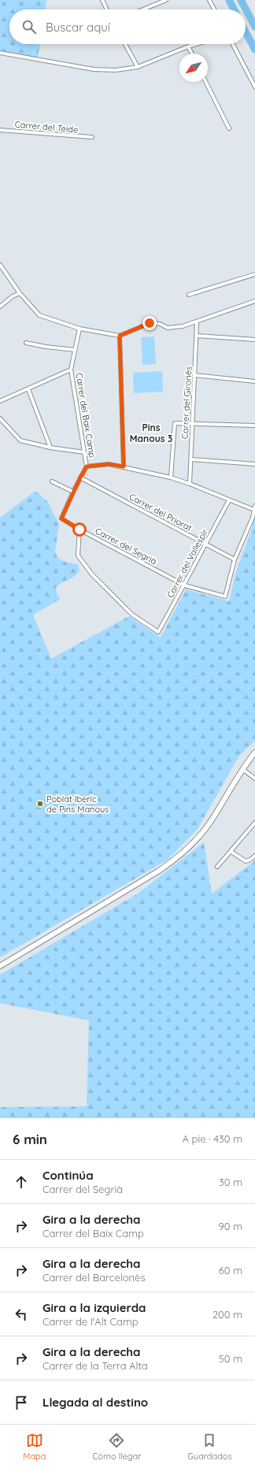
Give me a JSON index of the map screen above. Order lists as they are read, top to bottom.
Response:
{
  "streets": {
    "street": [
      "Carrer del Teide",
      "Carrer del Gironès",
      "Carrer del Baix Camp",
      "Carrer del Priorat",
      "Carrer del Segrià",
      "Carrer del Vallespir"
    ]
  },
  "crossings": [
    ["Carrer del Baix Camp", "Carrer del Priorat"],
    ["Carrer del Baix Camp", "Carrer del Segrià"],
    ["Carrer del Priorat", "Carrer del Segrià"],
    ["Carrer del Priorat", "Carrer del Vallespir"],
    ["Carrer del Segrià", "Carrer del Vallespir"]
  ],
  "districts": ["Pins Manous 3"],
  "places": ["Poblat Iberíc de Pins Manous"],
  "north": "bottom left",
  "page": {
    "search": "Buscar aquí",
    "heading": ["6 min", "A pie · 430 m"],
    "list": [
      ["Continúa", "Carrer del Segrià", "30 m"],
      ["Gira a la derecha", "Carrer del Baix Camp", "90 m"],
      ["Gira a la derecha", "Carrer del Barcelonès", "60 m"],
      ["Gira a la izquierda", "Carrer de l'Alt Camp", "200 m"],
      ["Gira a la derecha", "Carrer de la Terra Alta", "50 m"],
      "Llegada al destino"
    ],
    "nav": ["Mapa", "Cómo llegar", "Guardados"]
  }
}
